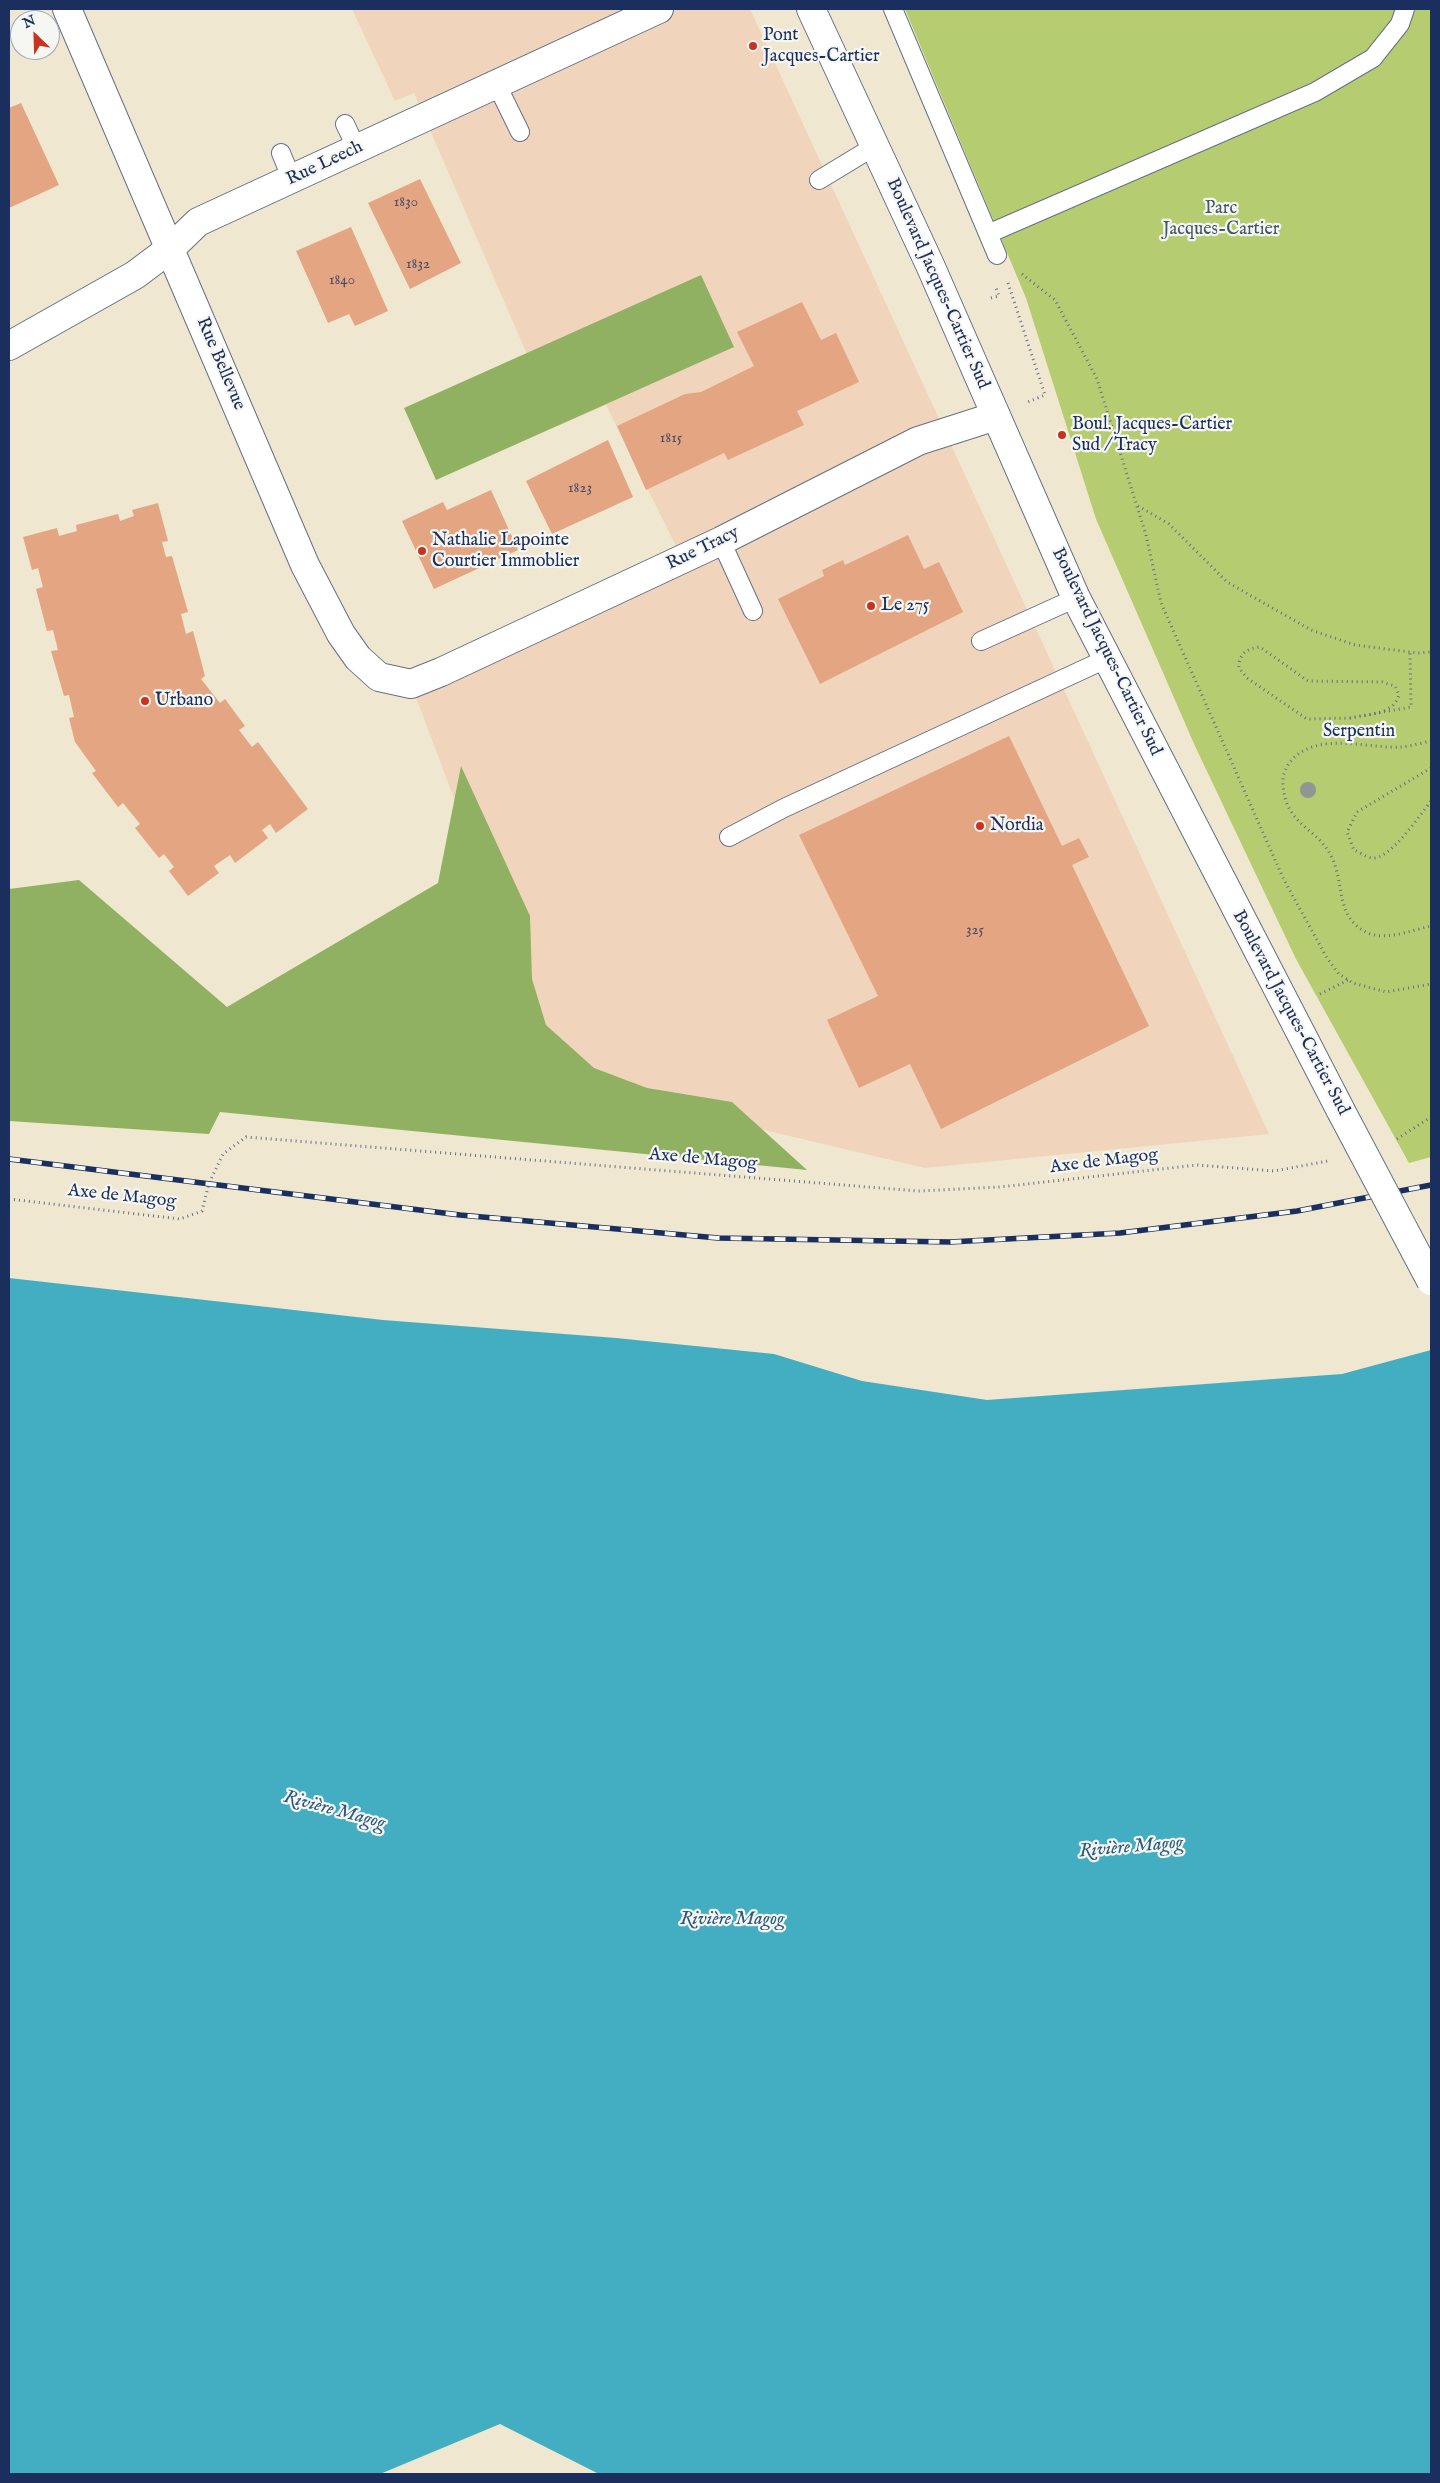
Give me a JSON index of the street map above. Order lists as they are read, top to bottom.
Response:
{
  "streets": {
    "street": [
      "Rue Leech",
      "Boulevard Jacques-Cartier Sud",
      "Rue Bellevue",
      "Rue Tracy"
    ],
    "path": ["Serpentin", "Axe de Magog"]
  },
  "crossings": [
    ["Rue Leech", "Rue Bellevue"],
    ["Boulevard Jacques-Cartier Sud", "Rue Tracy"],
    ["Rue Bellevue", "Rue Tracy"]
  ],
  "water": ["Rivière Magog"],
  "parks": ["Parc Jacques-Cartier"],
  "places": [
    "Pont Jacques-Cartier",
    "Boul. Jacques-Cartier Sud / Tracy",
    "Nathalie Lapointe Courtier Immoblier",
    "Le 275",
    "Urbano",
    "Nordia"
  ],
  "house_numbers": [
    "1830",
    "1832",
    "1840",
    "1815",
    "1823",
    "325"
  ],
  "north": "top left"
}
